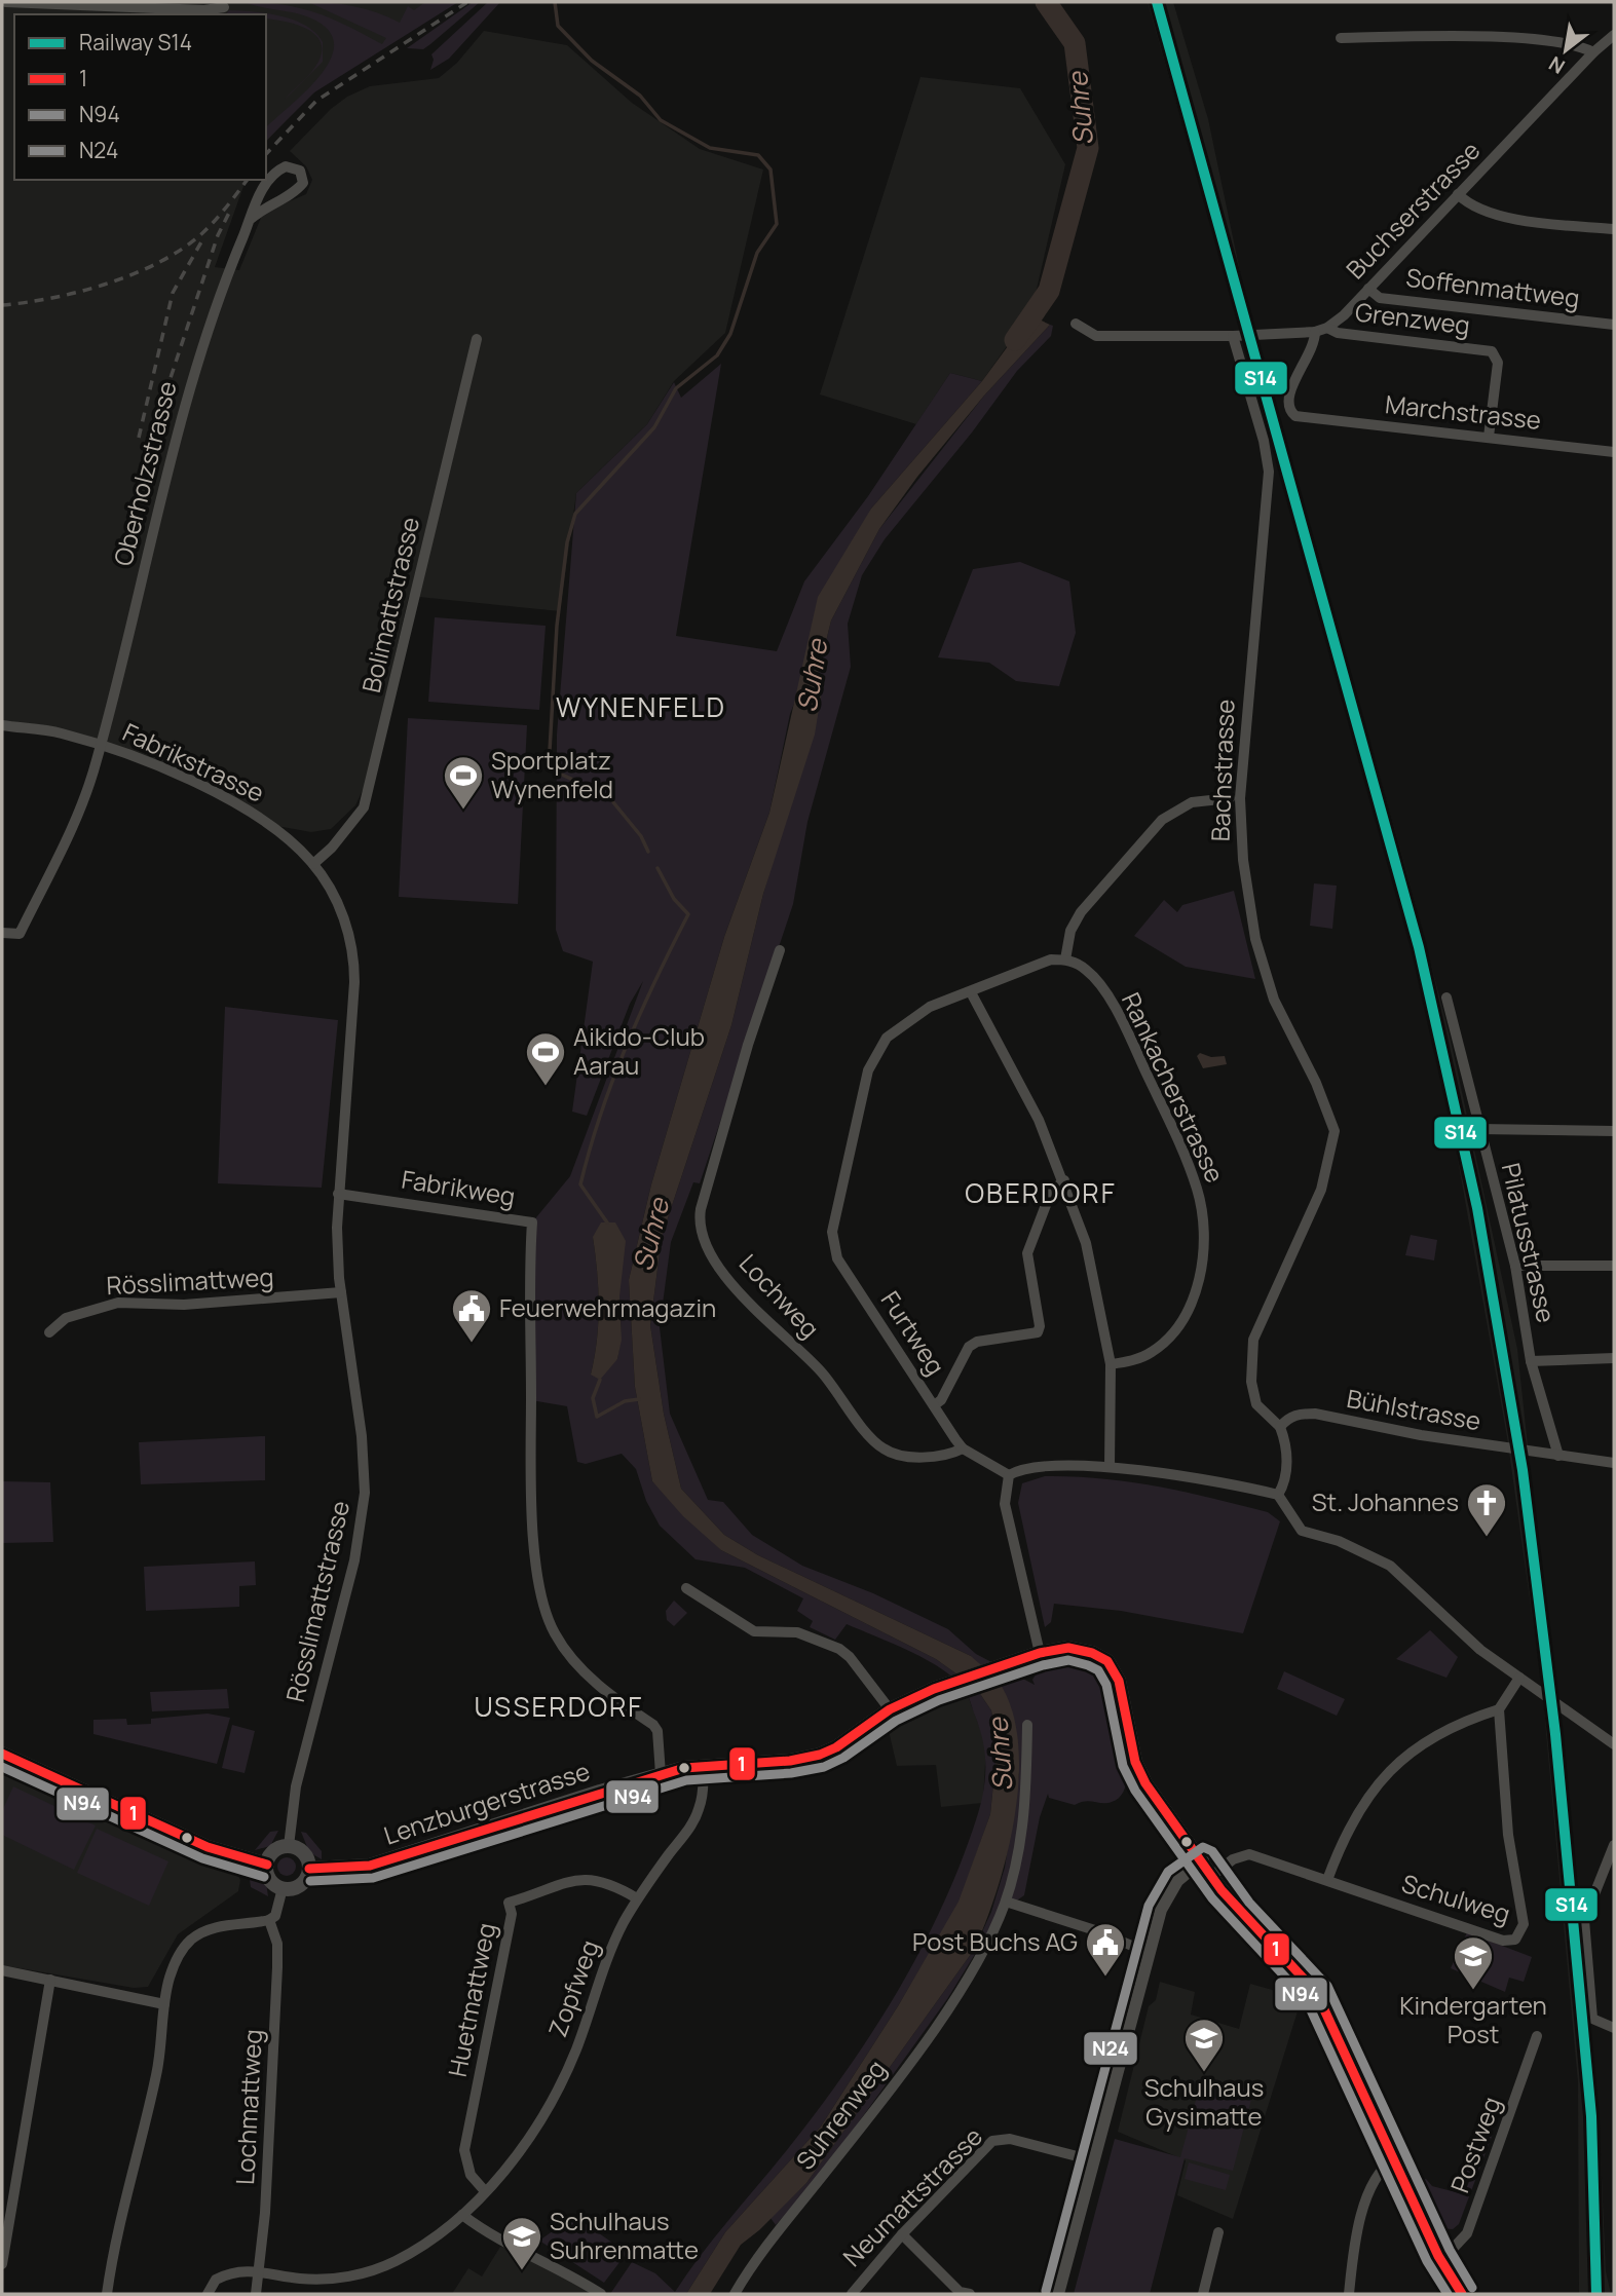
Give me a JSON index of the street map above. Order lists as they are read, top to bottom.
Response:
{
  "streets": {
    "main road": ["Lenzburgerstrasse"],
    "street": [
      "Buchserstrasse",
      "Soffenmattweg",
      "Grenzweg",
      "Marchstrasse",
      "Oberholzstrasse",
      "Bolimattstrasse",
      "Fabrikstrasse",
      "Bachstrasse",
      "Rankacherstrasse",
      "Fabrikweg",
      "Pilatusstrasse",
      "Rösslimattweg",
      "Lochweg",
      "Furtweg",
      "Bühlstrasse",
      "Rösslimattstrasse",
      "Schulweg",
      "Zopfweg",
      "Huetmattweg",
      "Lochmattweg",
      "Suhrenweg",
      "Postweg",
      "Neumattstrasse"
    ]
  },
  "crossings": [
    ["Buchserstrasse", "Soffenmattweg"],
    ["Buchserstrasse", "Grenzweg"],
    ["Buchserstrasse", "Marchstrasse"],
    ["Buchserstrasse", "Bachstrasse"],
    ["Grenzweg", "Marchstrasse"],
    ["Oberholzstrasse", "Fabrikstrasse"],
    ["Bolimattstrasse", "Fabrikstrasse"],
    ["Fabrikstrasse", "Fabrikweg"],
    ["Fabrikstrasse", "Rösslimattstrasse"],
    ["Bachstrasse", "Bühlstrasse"],
    ["Fabrikweg", "Rösslimattstrasse"],
    ["Fabrikweg", "Lenzburgerstrasse"],
    ["Pilatusstrasse", "Bühlstrasse"],
    ["Rösslimattweg", "Rösslimattstrasse"],
    ["Lochweg", "Furtweg"],
    ["Rösslimattstrasse", "Lenzburgerstrasse"],
    ["Lenzburgerstrasse", "Schulweg"],
    ["Lenzburgerstrasse", "Zopfweg"],
    ["Lenzburgerstrasse", "Postweg"],
    ["Zopfweg", "Huetmattweg"],
    ["Zopfweg", "Lochmattweg"]
  ],
  "districts": ["WYNENFELD", "OBERDORF", "USSERDORF"],
  "water": ["Suhre"],
  "places": {
    "sports": ["Sportplatz Wynenfeld", "Aikido-Club Aarau"],
    "public building": ["Feuerwehrmagazin", "Post Buchs AG"],
    "church": ["St. Johannes"],
    "school or university": ["Kindergarten Post", "Schulhaus Gysimatte", "Schulhaus Suhrenmatte"]
  },
  "lines": [
    "rail line S14",
    "transit line 1",
    "transit line N94",
    "transit line N24"
  ],
  "legend": [
    "Railway S14",
    "1",
    "N94",
    "N24"
  ],
  "north": "bottom left"
}
